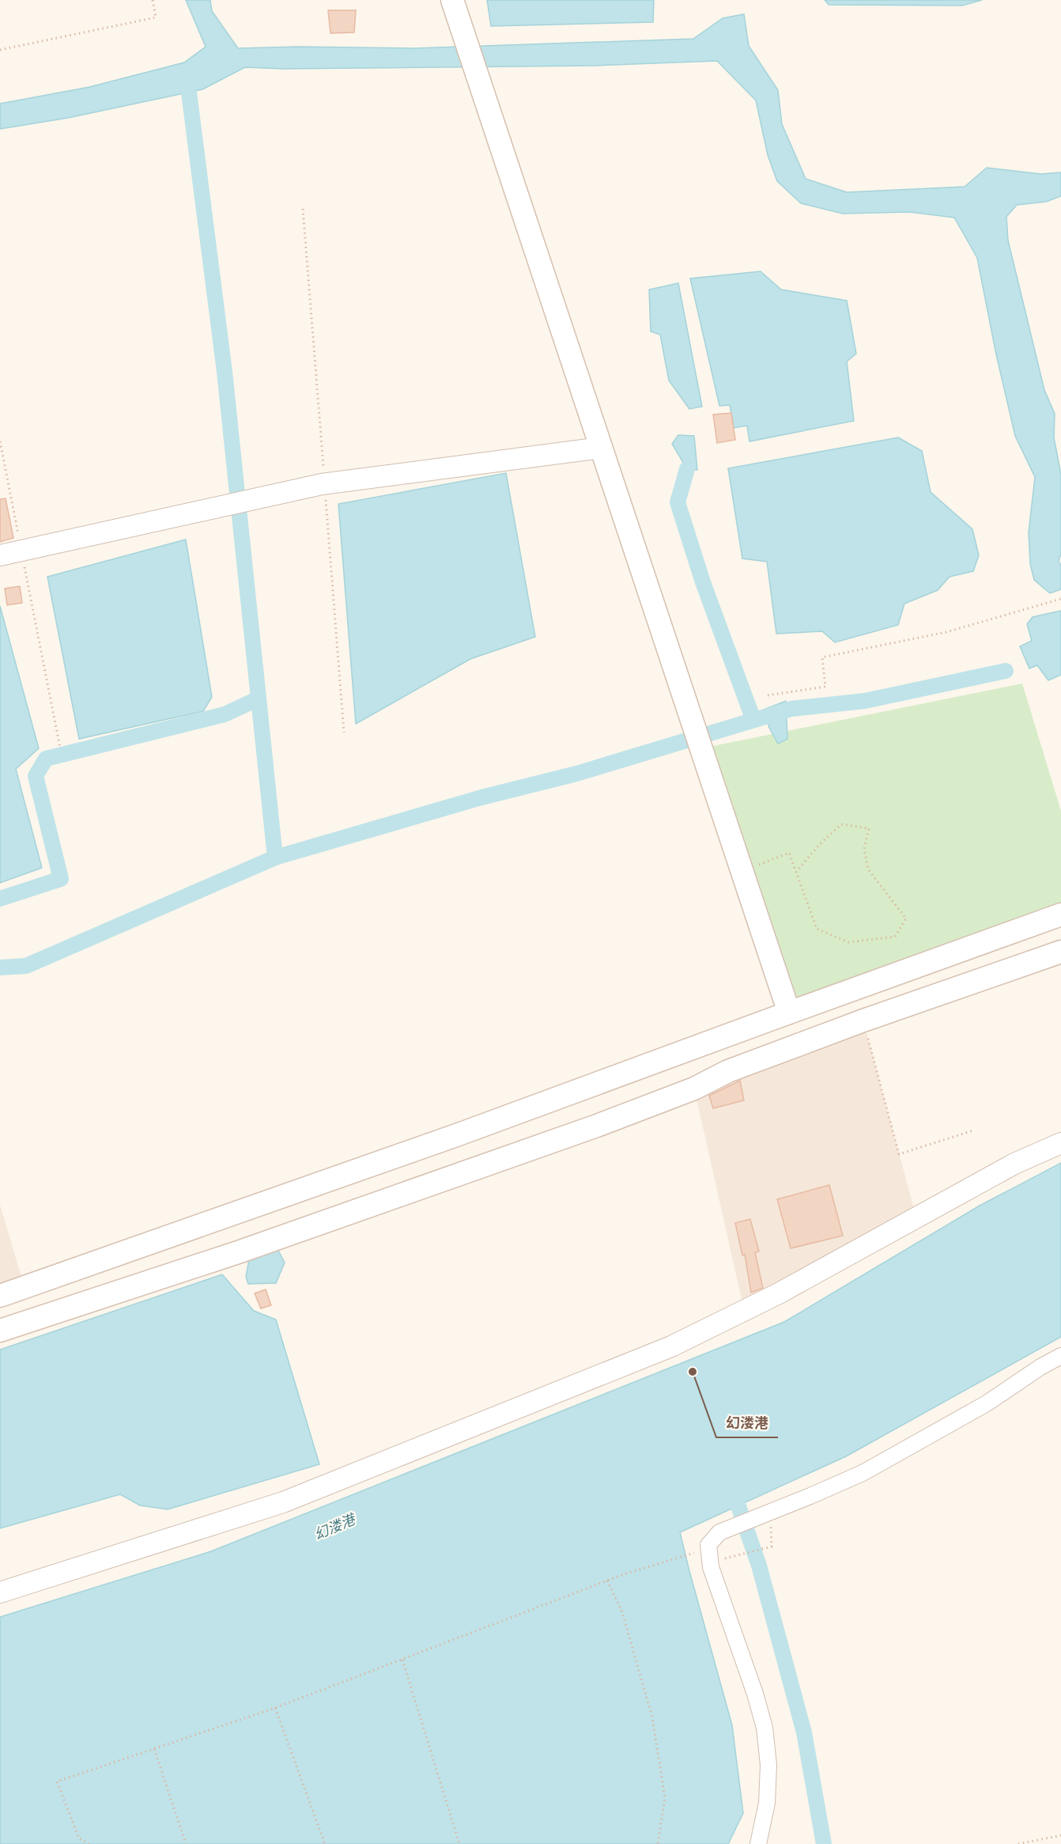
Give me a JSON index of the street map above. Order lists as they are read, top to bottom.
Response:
{
  "water": ["幻溇港"],
  "places": ["幻溇港"]
}
